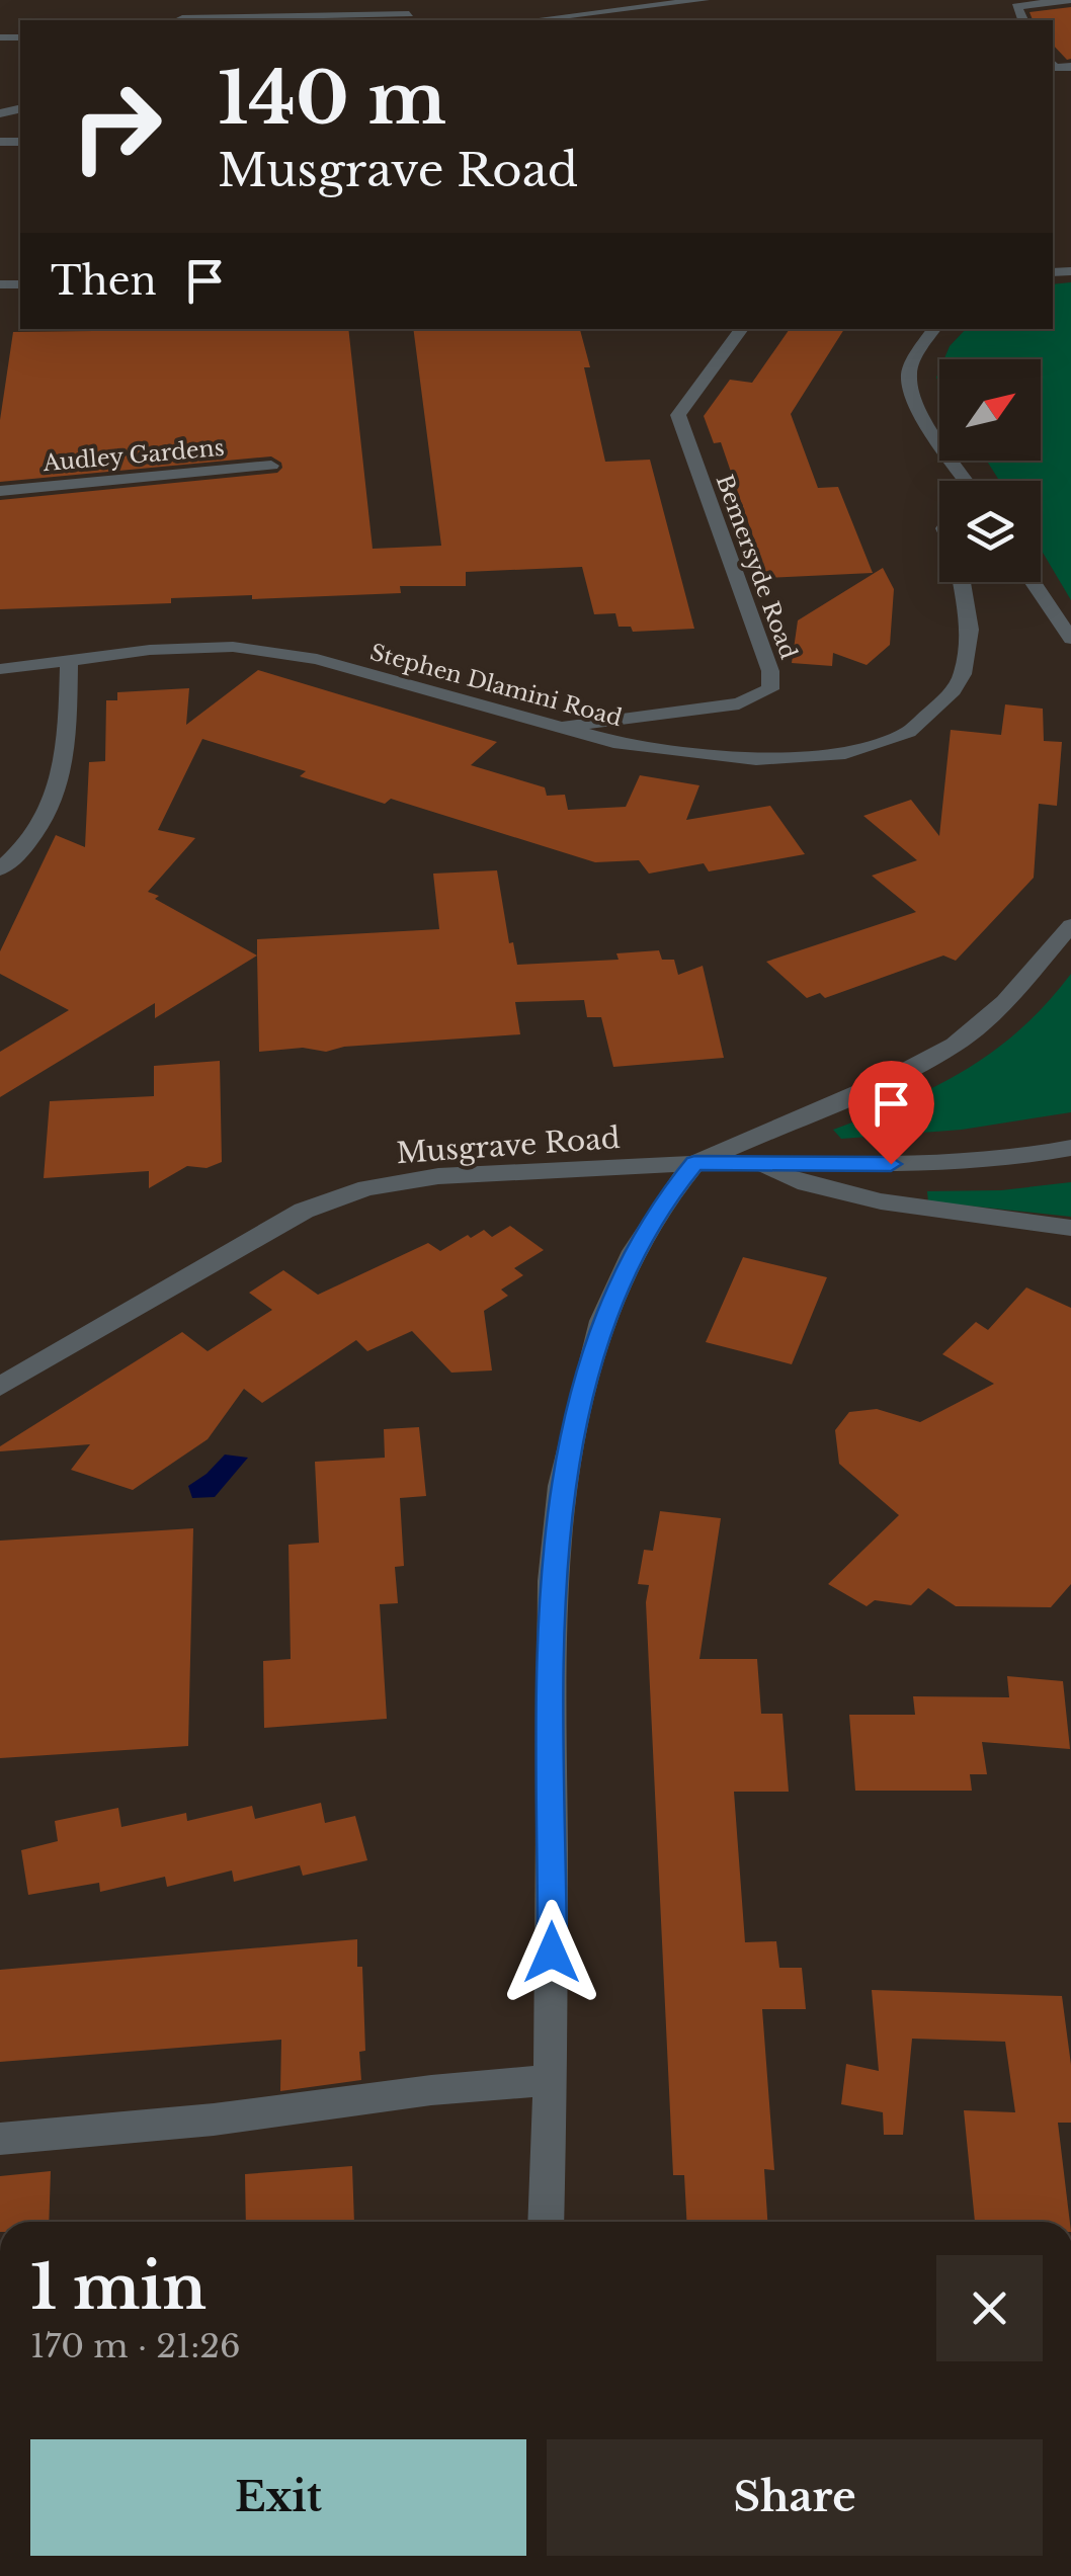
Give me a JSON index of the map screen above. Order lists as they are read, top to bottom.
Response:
{
  "streets": {
    "street": [
      "Audley Gardens",
      "Bemersyde Road",
      "Stephen Dlamini Road",
      "Musgrave Road"
    ]
  },
  "crossings": [
    ["Bemersyde Road", "Stephen Dlamini Road"]
  ],
  "north": "top right",
  "page": {
    "turn": ["140 m", "Musgrave Road"],
    "then": "Then",
    "heading": ["1 min", "170 m · 21:26"],
    "buttons": ["Exit", "Share"]
  }
}
